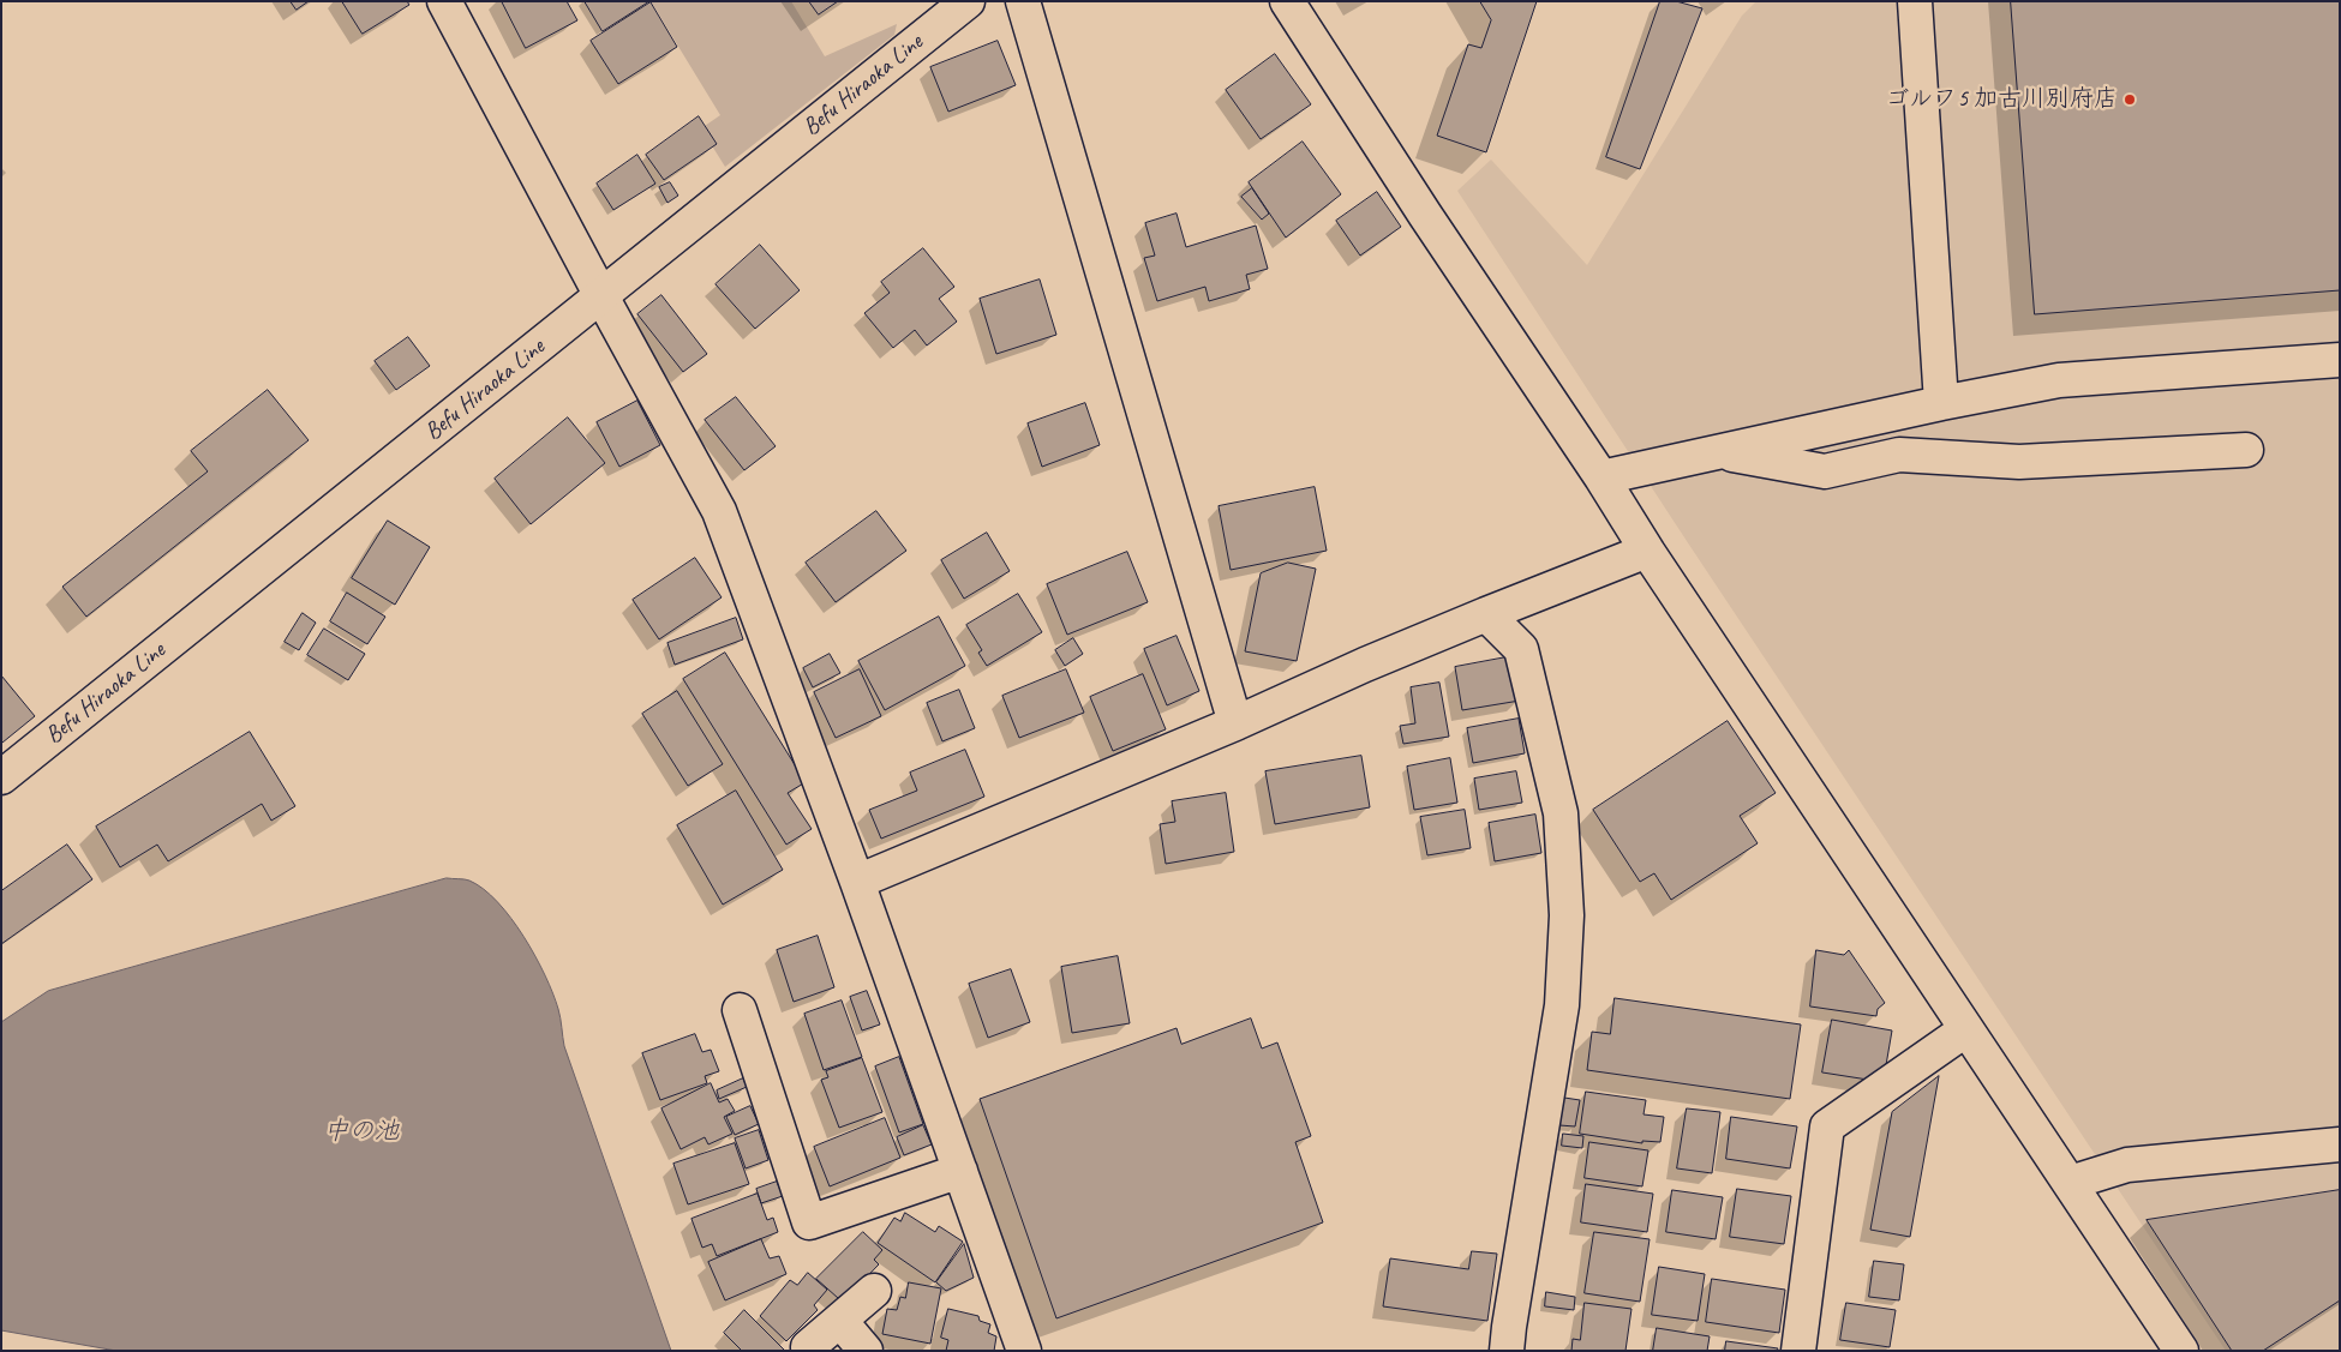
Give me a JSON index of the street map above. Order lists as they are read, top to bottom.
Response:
{
  "streets": {
    "street": ["Befu Hiraoka Line"]
  },
  "water": ["中の池"],
  "places": ["ゴルフ5 加古川別府店"]
}
